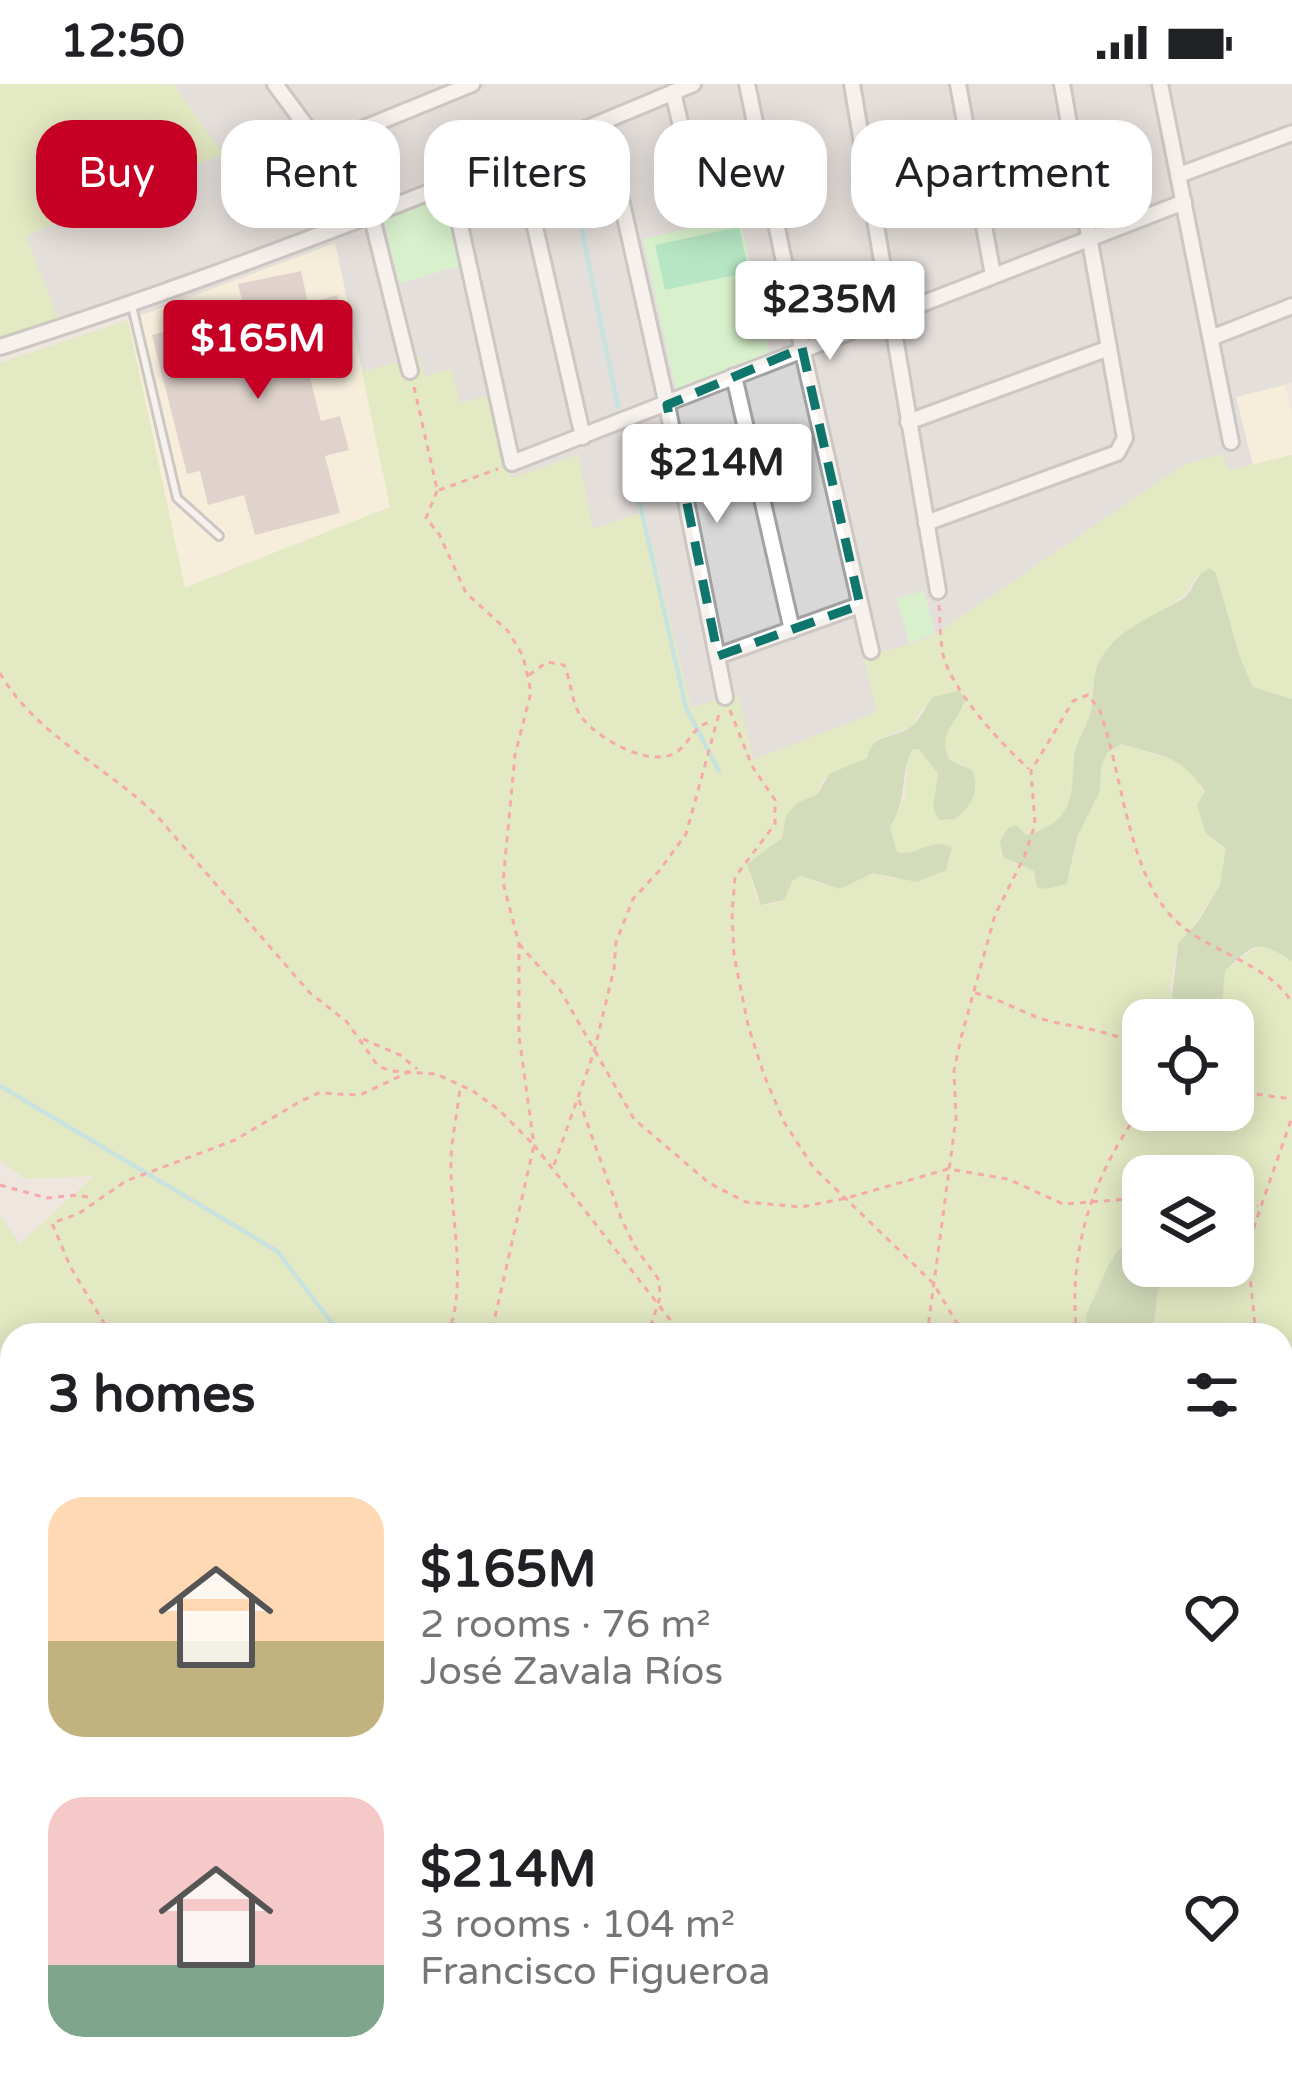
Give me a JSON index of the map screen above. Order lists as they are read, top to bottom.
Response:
{
  "page": {
    "status": "12:50",
    "chip": [
      "Buy",
      "Rent",
      "Filters",
      "New",
      "Apartment"
    ],
    "price": ["$235M", "$165M", "$214M"],
    "heading": "3 homes",
    "list": [
      {
        "name": "$165M",
        "note": "2 rooms · 76 m² · José Zavala Ríos"
      },
      {
        "name": "$214M",
        "note": "3 rooms · 104 m² · Francisco Figueroa"
      }
    ]
  }
}
